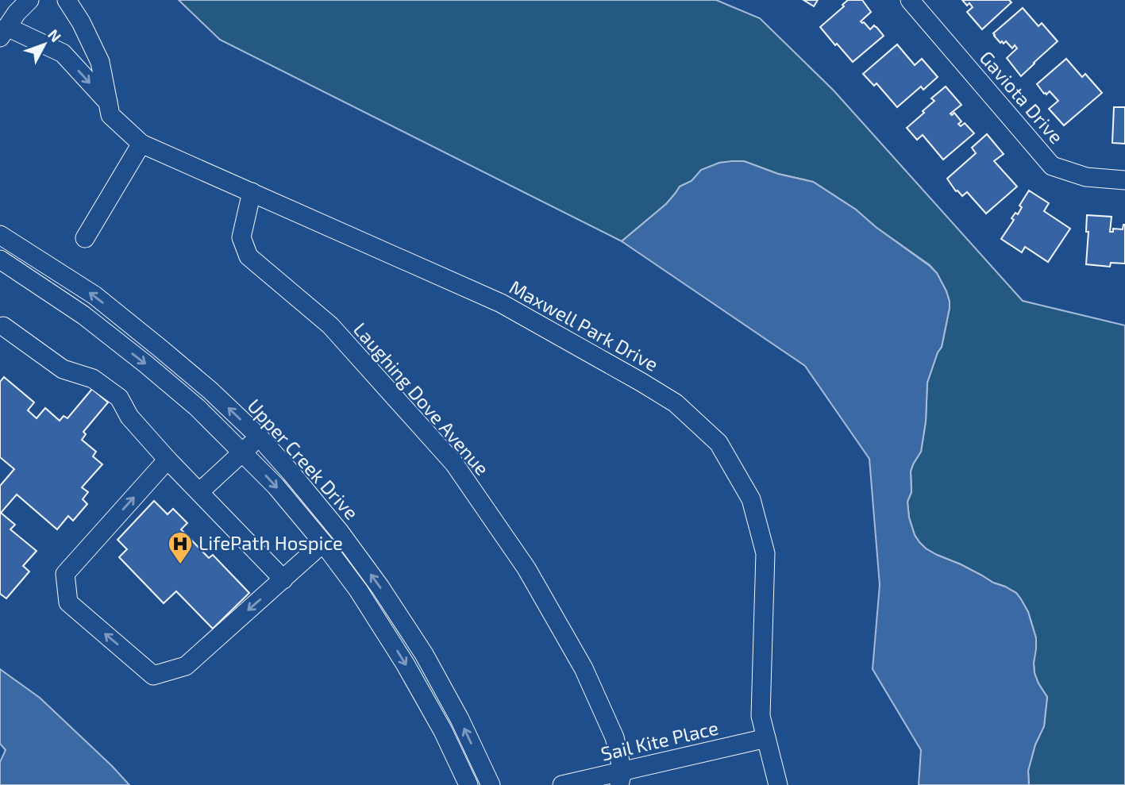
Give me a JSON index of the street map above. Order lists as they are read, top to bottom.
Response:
{
  "streets": {
    "street": [
      "Gaviota Drive",
      "Maxwell Park Drive",
      "Laughing Dove Avenue",
      "Upper Creek Drive",
      "Sail Kite Place"
    ]
  },
  "crossings": [
    ["Maxwell Park Drive", "Laughing Dove Avenue"],
    ["Maxwell Park Drive", "Sail Kite Place"],
    ["Laughing Dove Avenue", "Sail Kite Place"]
  ],
  "places": {
    "hospital": ["LifePath Hospice"]
  },
  "north": "top right"
}
